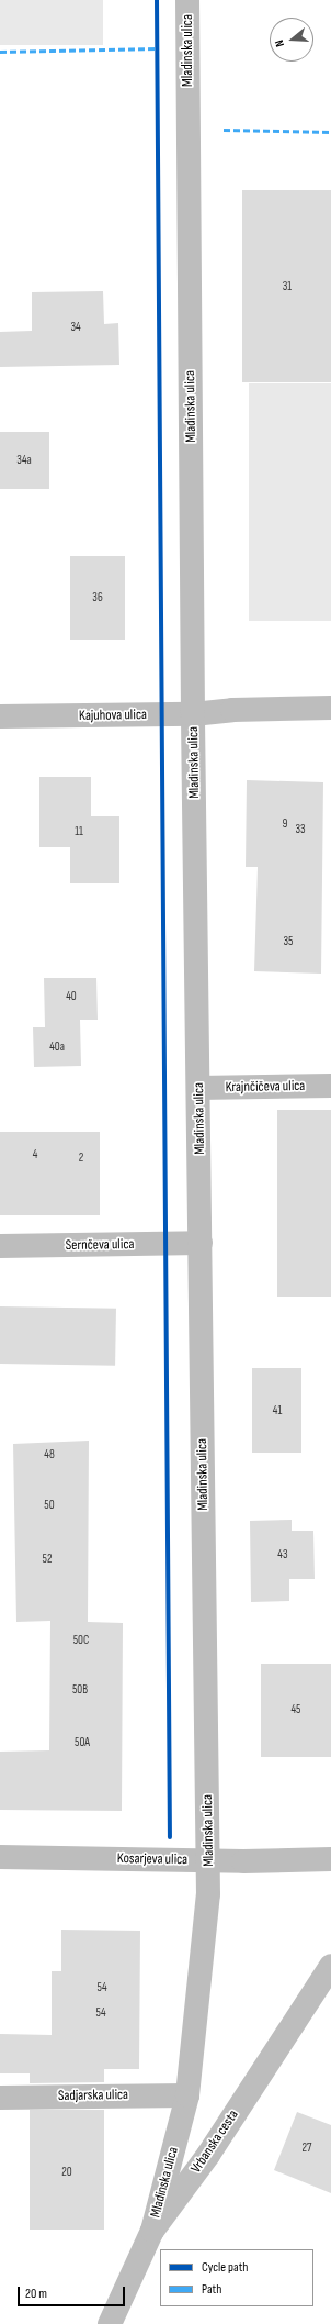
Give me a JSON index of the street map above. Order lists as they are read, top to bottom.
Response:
{
  "streets": {
    "street": [
      "Mladinska ulica",
      "Kajuhova ulica",
      "Krajnčičeva ulica",
      "Sernčeva ulica",
      "Kosarjeva ulica",
      "Sadjarska ulica",
      "Vrbanska cesta"
    ]
  },
  "crossings": [
    ["Mladinska ulica", "Kajuhova ulica"],
    ["Mladinska ulica", "Krajnčičeva ulica"],
    ["Mladinska ulica", "Sernčeva ulica"],
    ["Mladinska ulica", "Kosarjeva ulica"],
    ["Mladinska ulica", "Sadjarska ulica"],
    ["Mladinska ulica", "Vrbanska cesta"]
  ],
  "house_numbers": [
    "31",
    "34",
    "34a",
    "36",
    "9",
    "33",
    "11",
    "35",
    "40",
    "40a",
    "4",
    "2",
    "41",
    "48",
    "50",
    "43",
    "52",
    "50C",
    "50B",
    "45",
    "50A",
    "54",
    "54",
    "27",
    "20"
  ],
  "legend": ["Cycle path", "Path"],
  "scale_bar": "20 m",
  "north": "left"
}
